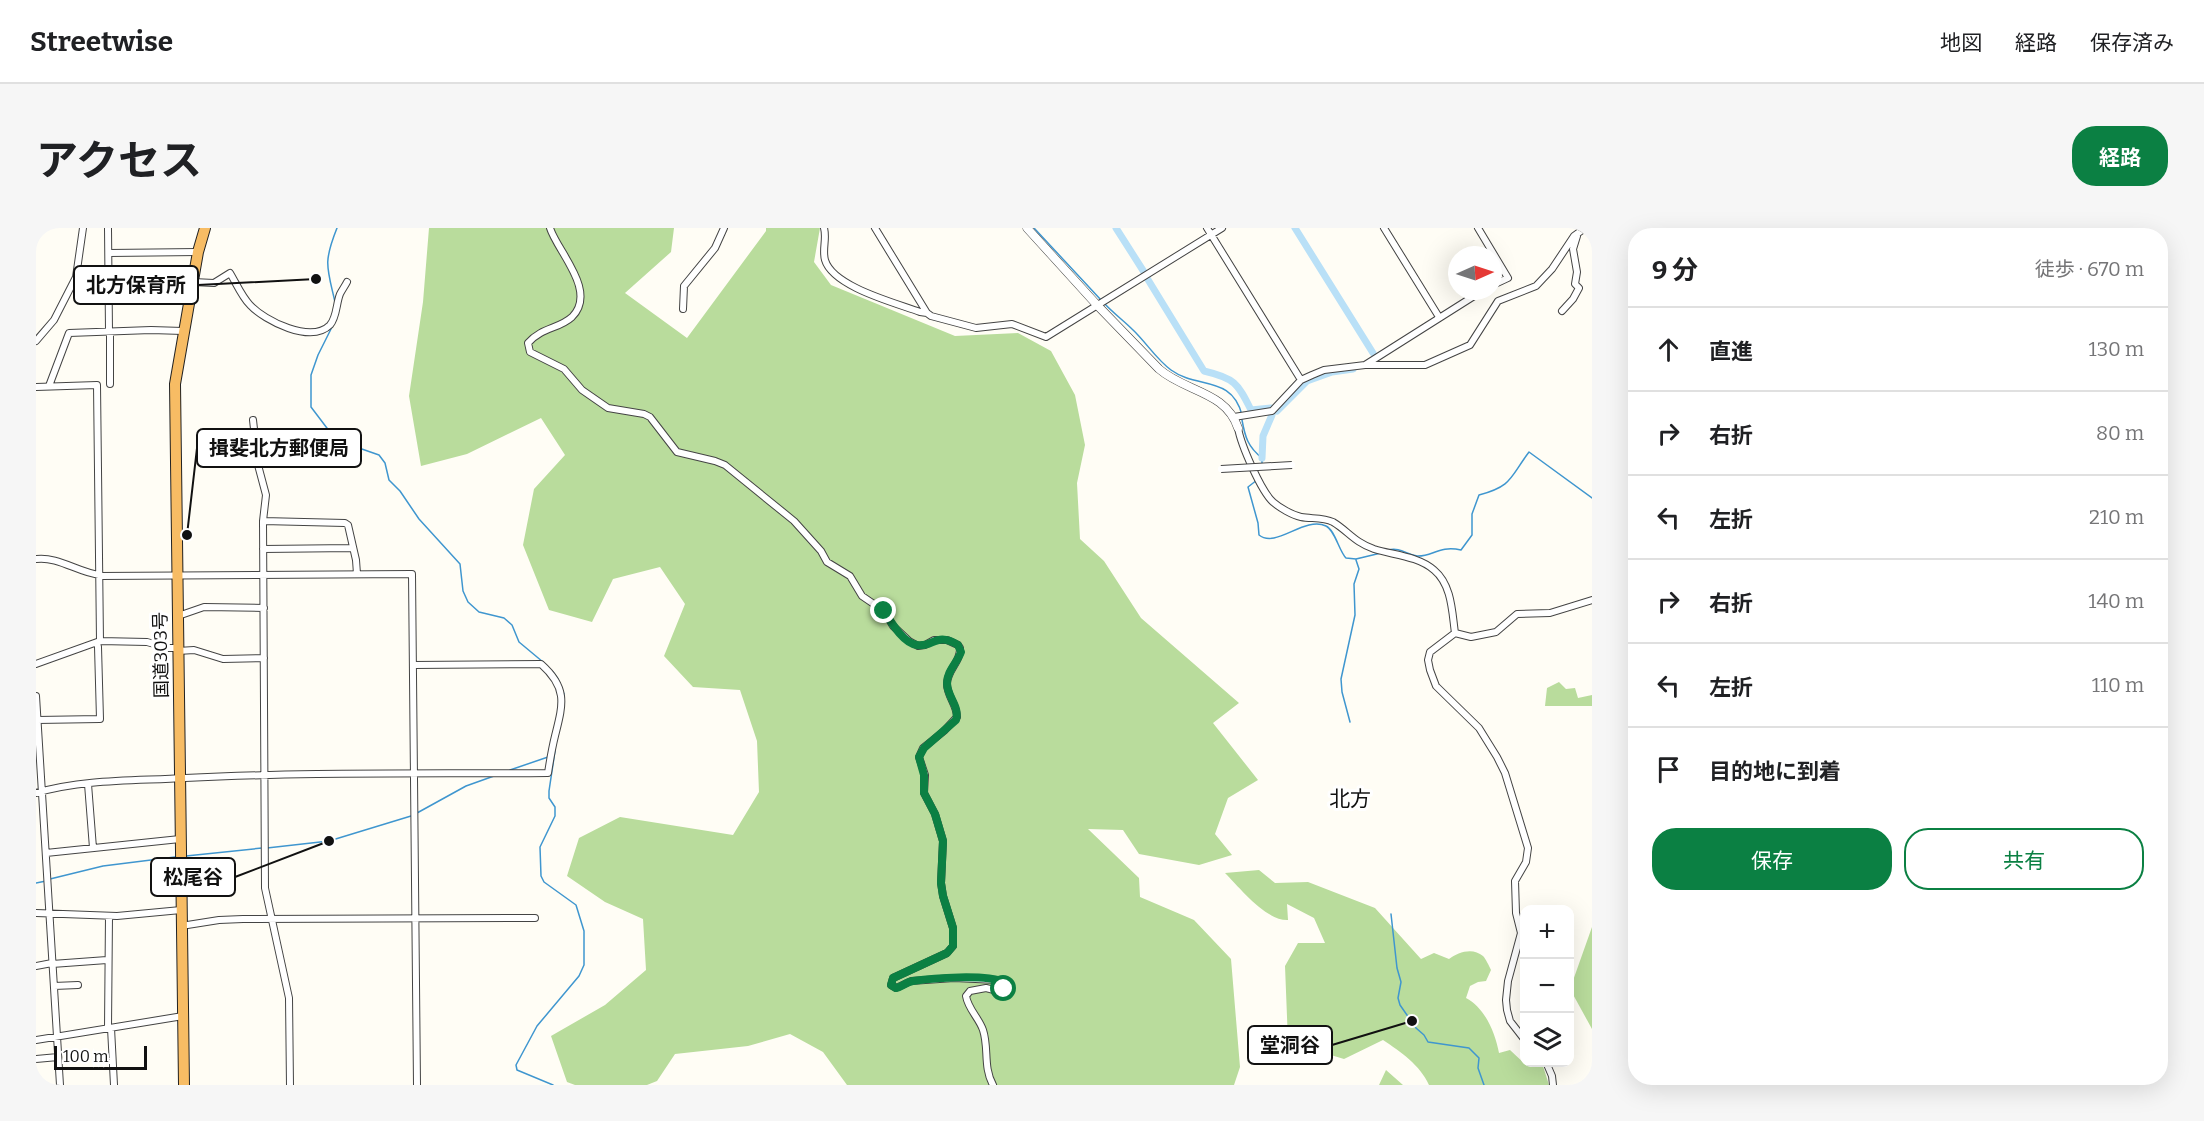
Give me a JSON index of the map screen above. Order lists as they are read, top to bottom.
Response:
{
  "streets": {
    "highway": ["国道303号"]
  },
  "districts": ["北方"],
  "places": [
    "北方保育所",
    "揖斐北方郵便局",
    "松尾谷",
    "堂洞谷"
  ],
  "scale_bar": "100 m",
  "north": "right",
  "page": {
    "header": "Streetwise",
    "nav": ["地図", "経路", "保存済み"],
    "title": "アクセス",
    "buttons": [
      "経路",
      ["保存", "共有"]
    ],
    "heading": ["9 分", "徒歩 · 670 m"],
    "list": [
      ["直進", "130 m"],
      ["右折", "80 m"],
      ["左折", "210 m"],
      ["右折", "140 m"],
      ["左折", "110 m"],
      "目的地に到着"
    ],
    "map_buttons": ["+", "−"],
    "scale": "100 m"
  }
}
